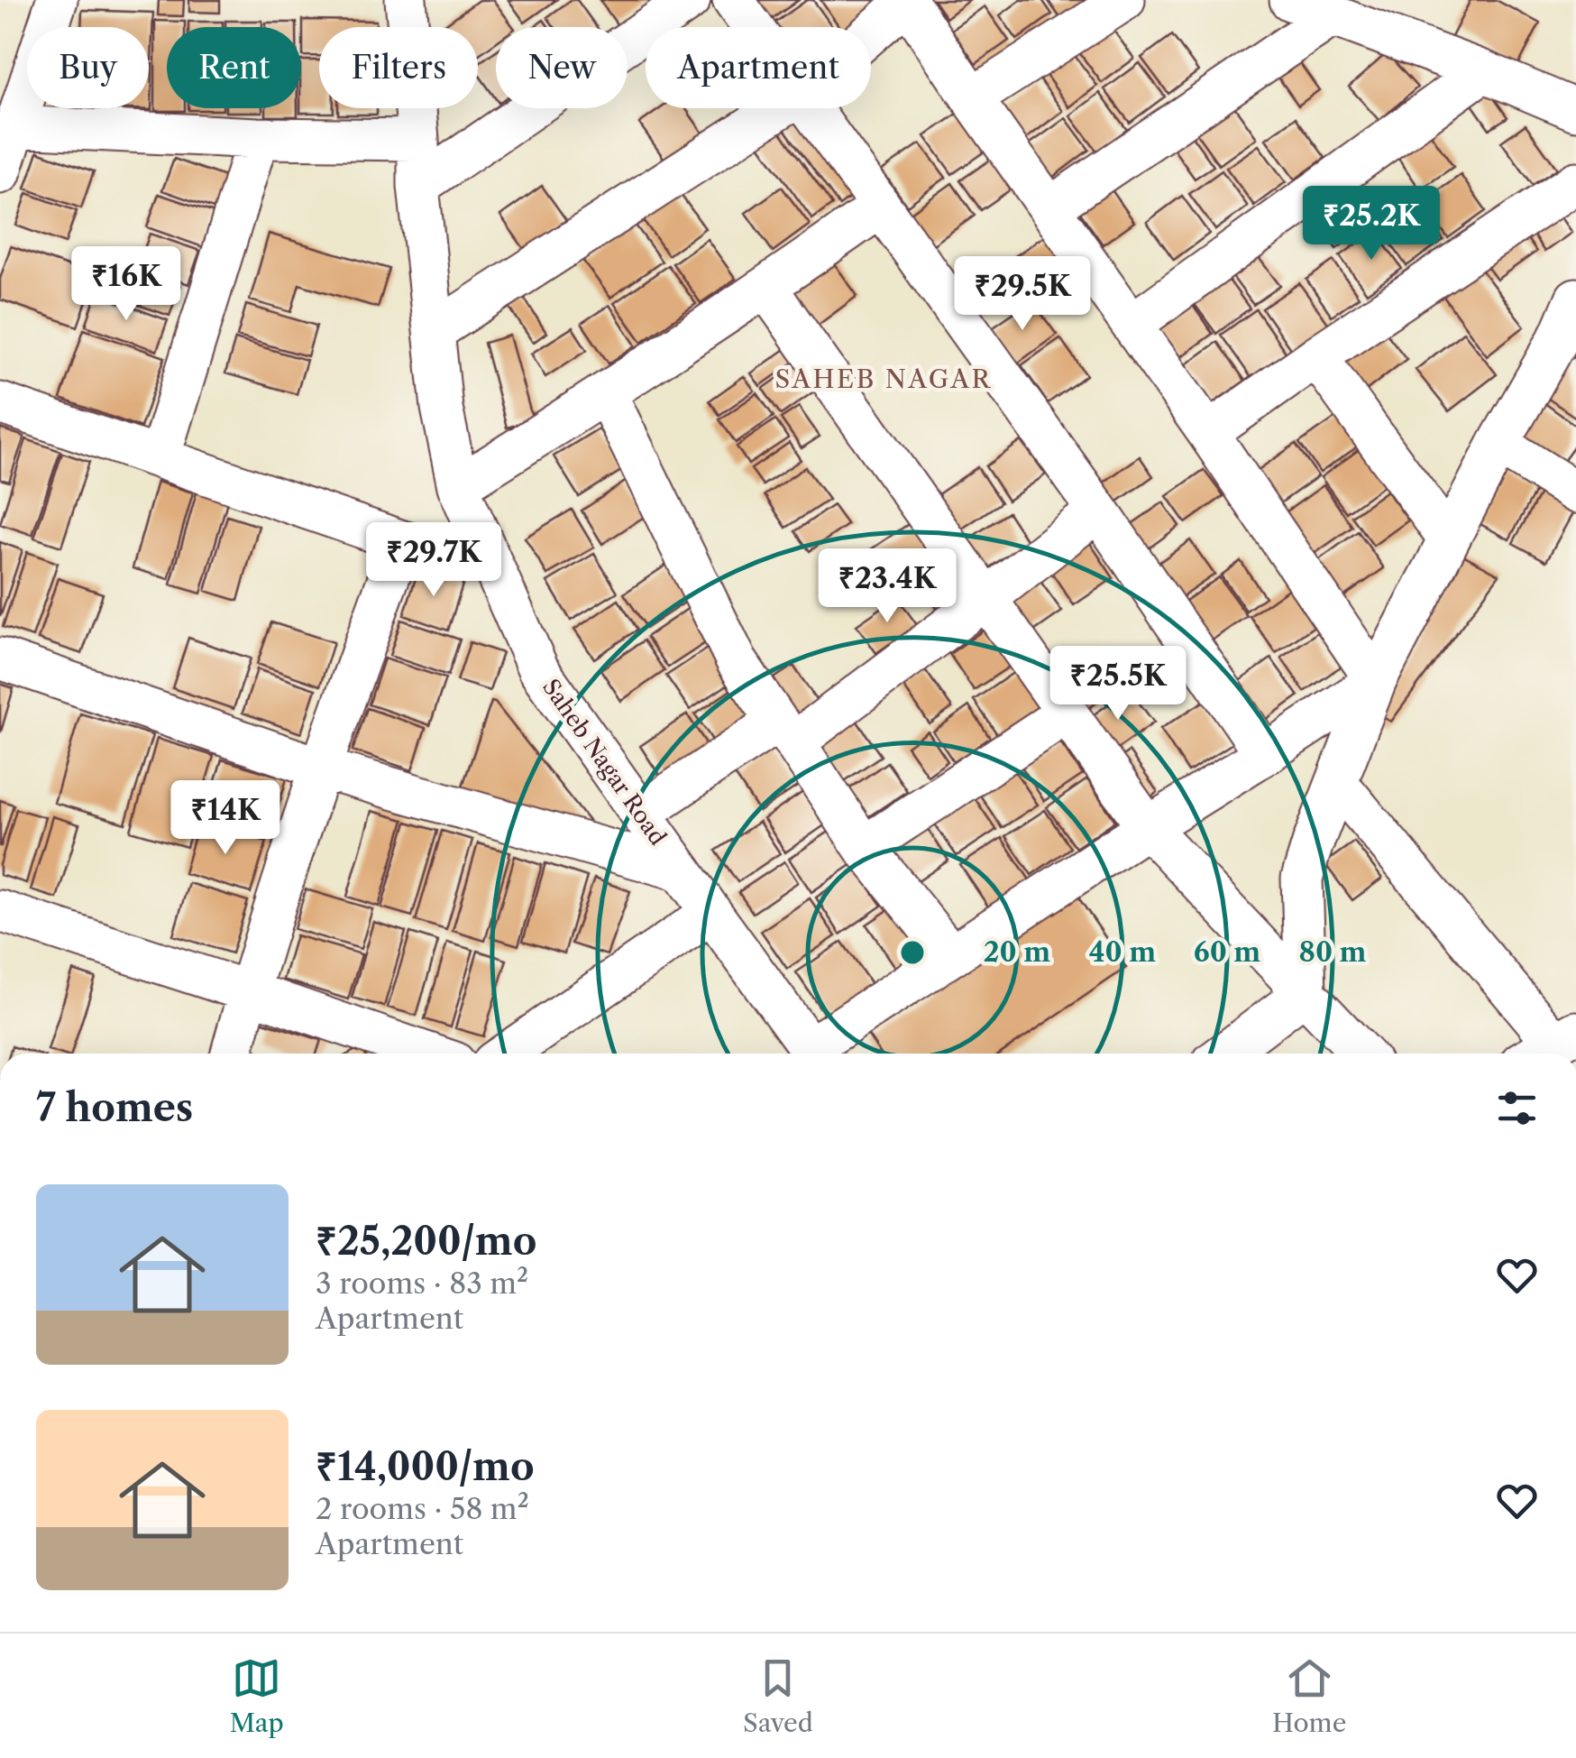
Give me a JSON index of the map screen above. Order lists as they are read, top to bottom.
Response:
{
  "streets": {
    "street": ["Saheb Nagar Road"]
  },
  "districts": ["SAHEB NAGAR"],
  "page": {
    "chip": [
      "Buy",
      "Rent",
      "Filters",
      "New",
      "Apartment"
    ],
    "price": [
      "₹25.2K",
      "₹16K",
      "₹29.5K",
      "₹29.7K",
      "₹23.4K",
      "₹25.5K",
      "₹14K"
    ],
    "heading": "7 homes",
    "list": [
      {
        "name": "₹25,200/mo",
        "note": "3 rooms · 83 m² · Apartment"
      },
      {
        "name": "₹14,000/mo",
        "note": "2 rooms · 58 m² · Apartment"
      }
    ],
    "tabs": ["Map", "Saved", "Home"]
  },
  "rings": [
    "20 m",
    "40 m",
    "60 m",
    "80 m"
  ]
}
